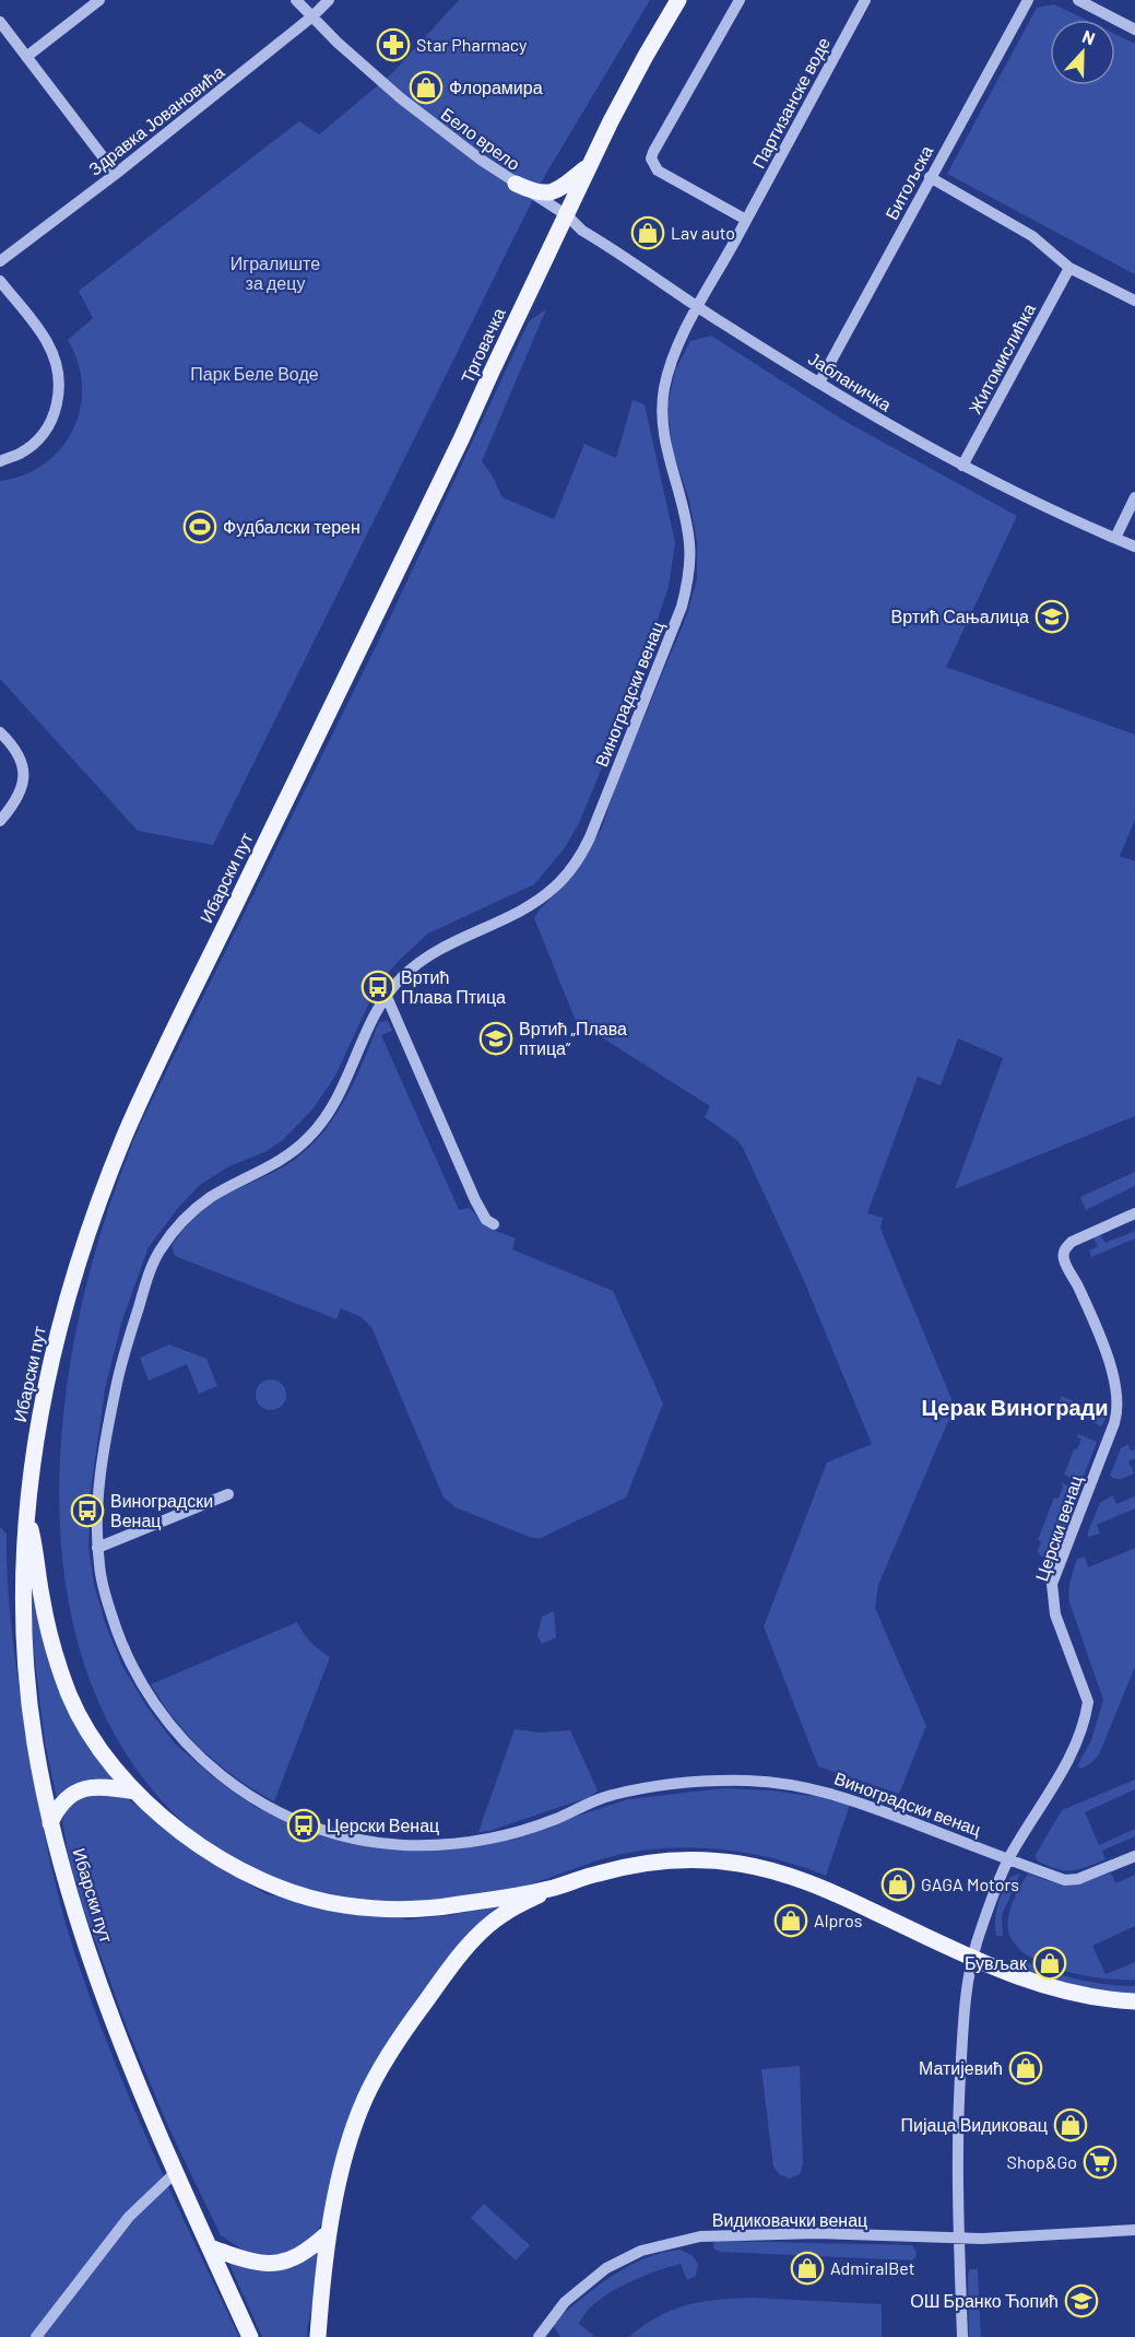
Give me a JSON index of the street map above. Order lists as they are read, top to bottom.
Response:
{
  "streets": {
    "main road": ["Трговачка", "Ибарски пут"],
    "street": [
      "Партизанске воде",
      "Здравка Јовановића",
      "Бело врело",
      "Битољска",
      "Житомислићка",
      "Јабланичка",
      "Виноградски венац",
      "Церски венац",
      "Видиковачки венац"
    ]
  },
  "crossings": [
    ["Партизанске воде", "Јабланичка"],
    ["Партизанске воде", "Виноградски венац"],
    ["Здравка Јовановића", "Бело врело"],
    ["Бело врело", "Трговачка"],
    ["Бело врело", "Јабланичка"],
    ["Битољска", "Јабланичка"],
    ["Трговачка", "Јабланичка"],
    ["Трговачка", "Ибарски пут"],
    ["Житомислићка", "Јабланичка"],
    ["Јабланичка", "Виноградски венац"],
    ["Виноградски венац", "Церски венац"]
  ],
  "districts": ["Церак Виногради"],
  "parks": ["Игралиште за децу", "Парк Беле Воде"],
  "places": {
    "pharmacy": ["Star Pharmacy"],
    "shop": [
      "Флорамира",
      "Lav auto",
      "GAGA Motors",
      "Alpros",
      "Бувљак",
      "Матијевић",
      "Пијаца Видиковац",
      "AdmiralBet"
    ],
    "sports": ["Фудбалски терен"],
    "school or university": ["Вртић Сањалица", "Вртић „Плава птица”", "ОШ Бранко Ћопић"],
    "bus stop": ["Вртић Плава Птица", "Виноградски Венац", "Церски Венац"],
    "supermarket": ["Shop&Go"]
  },
  "north": "top"
}
